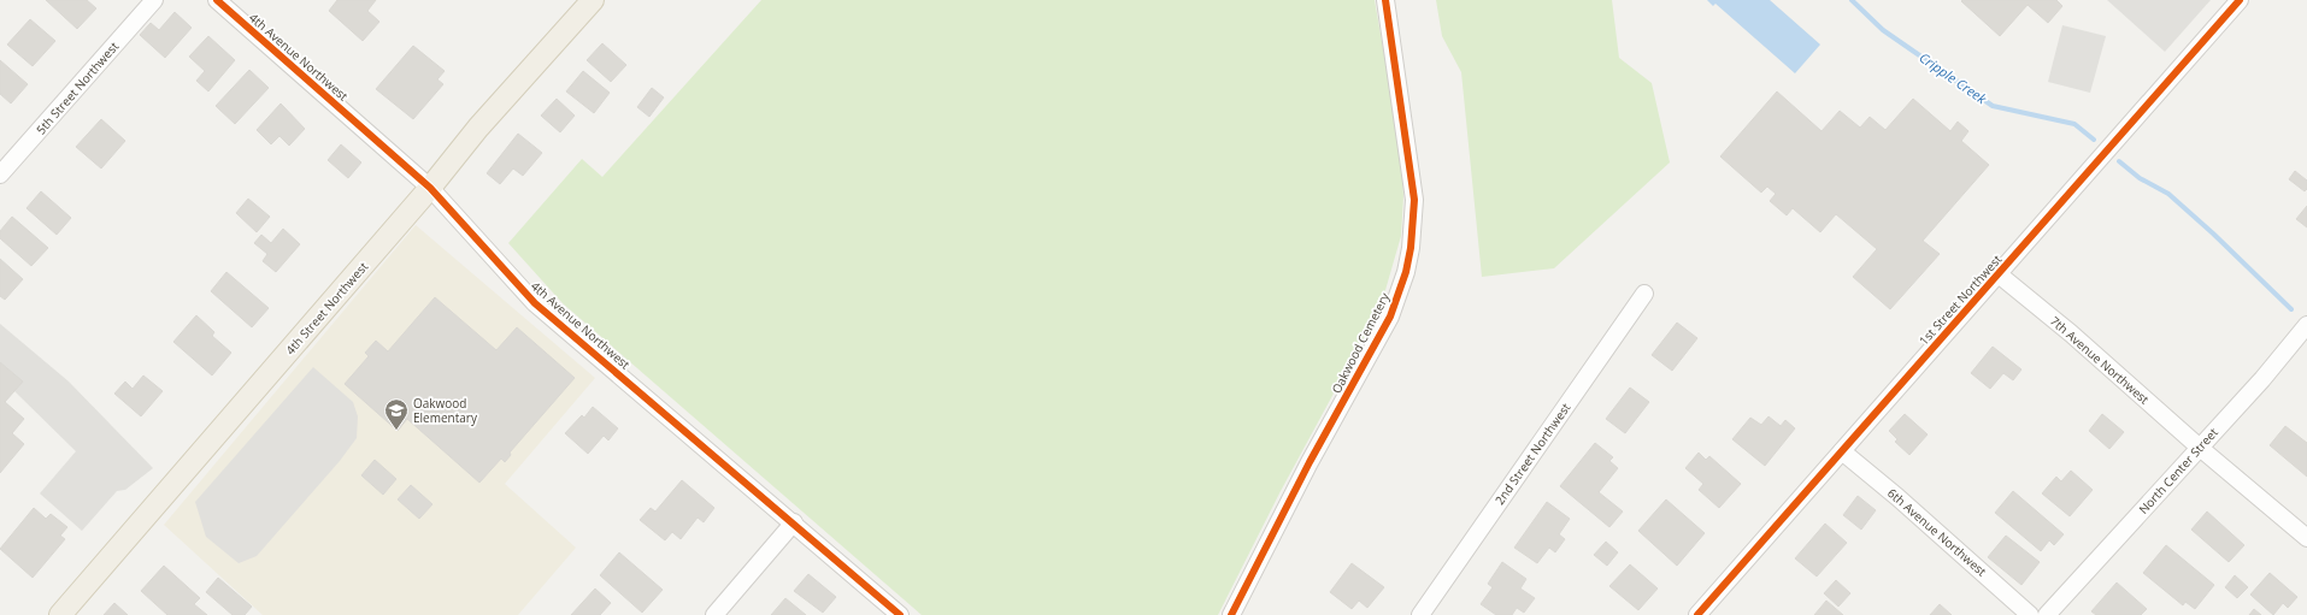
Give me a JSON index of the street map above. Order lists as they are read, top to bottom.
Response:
{
  "streets": {
    "main road": ["4th Street Northwest"],
    "street": [
      "4th Avenue Northwest",
      "5th Street Northwest",
      "1st Street Northwest",
      "Oakwood Cemetery",
      "7th Avenue Northwest",
      "2nd Street Northwest",
      "North Center Street",
      "6th Avenue Northwest"
    ]
  },
  "crossings": [
    ["4th Avenue Northwest", "4th Street Northwest"],
    ["1st Street Northwest", "7th Avenue Northwest"],
    ["1st Street Northwest", "6th Avenue Northwest"],
    ["7th Avenue Northwest", "North Center Street"]
  ],
  "water": ["Cripple Creek"],
  "places": {
    "school or university": ["Oakwood Elementary"]
  }
}
